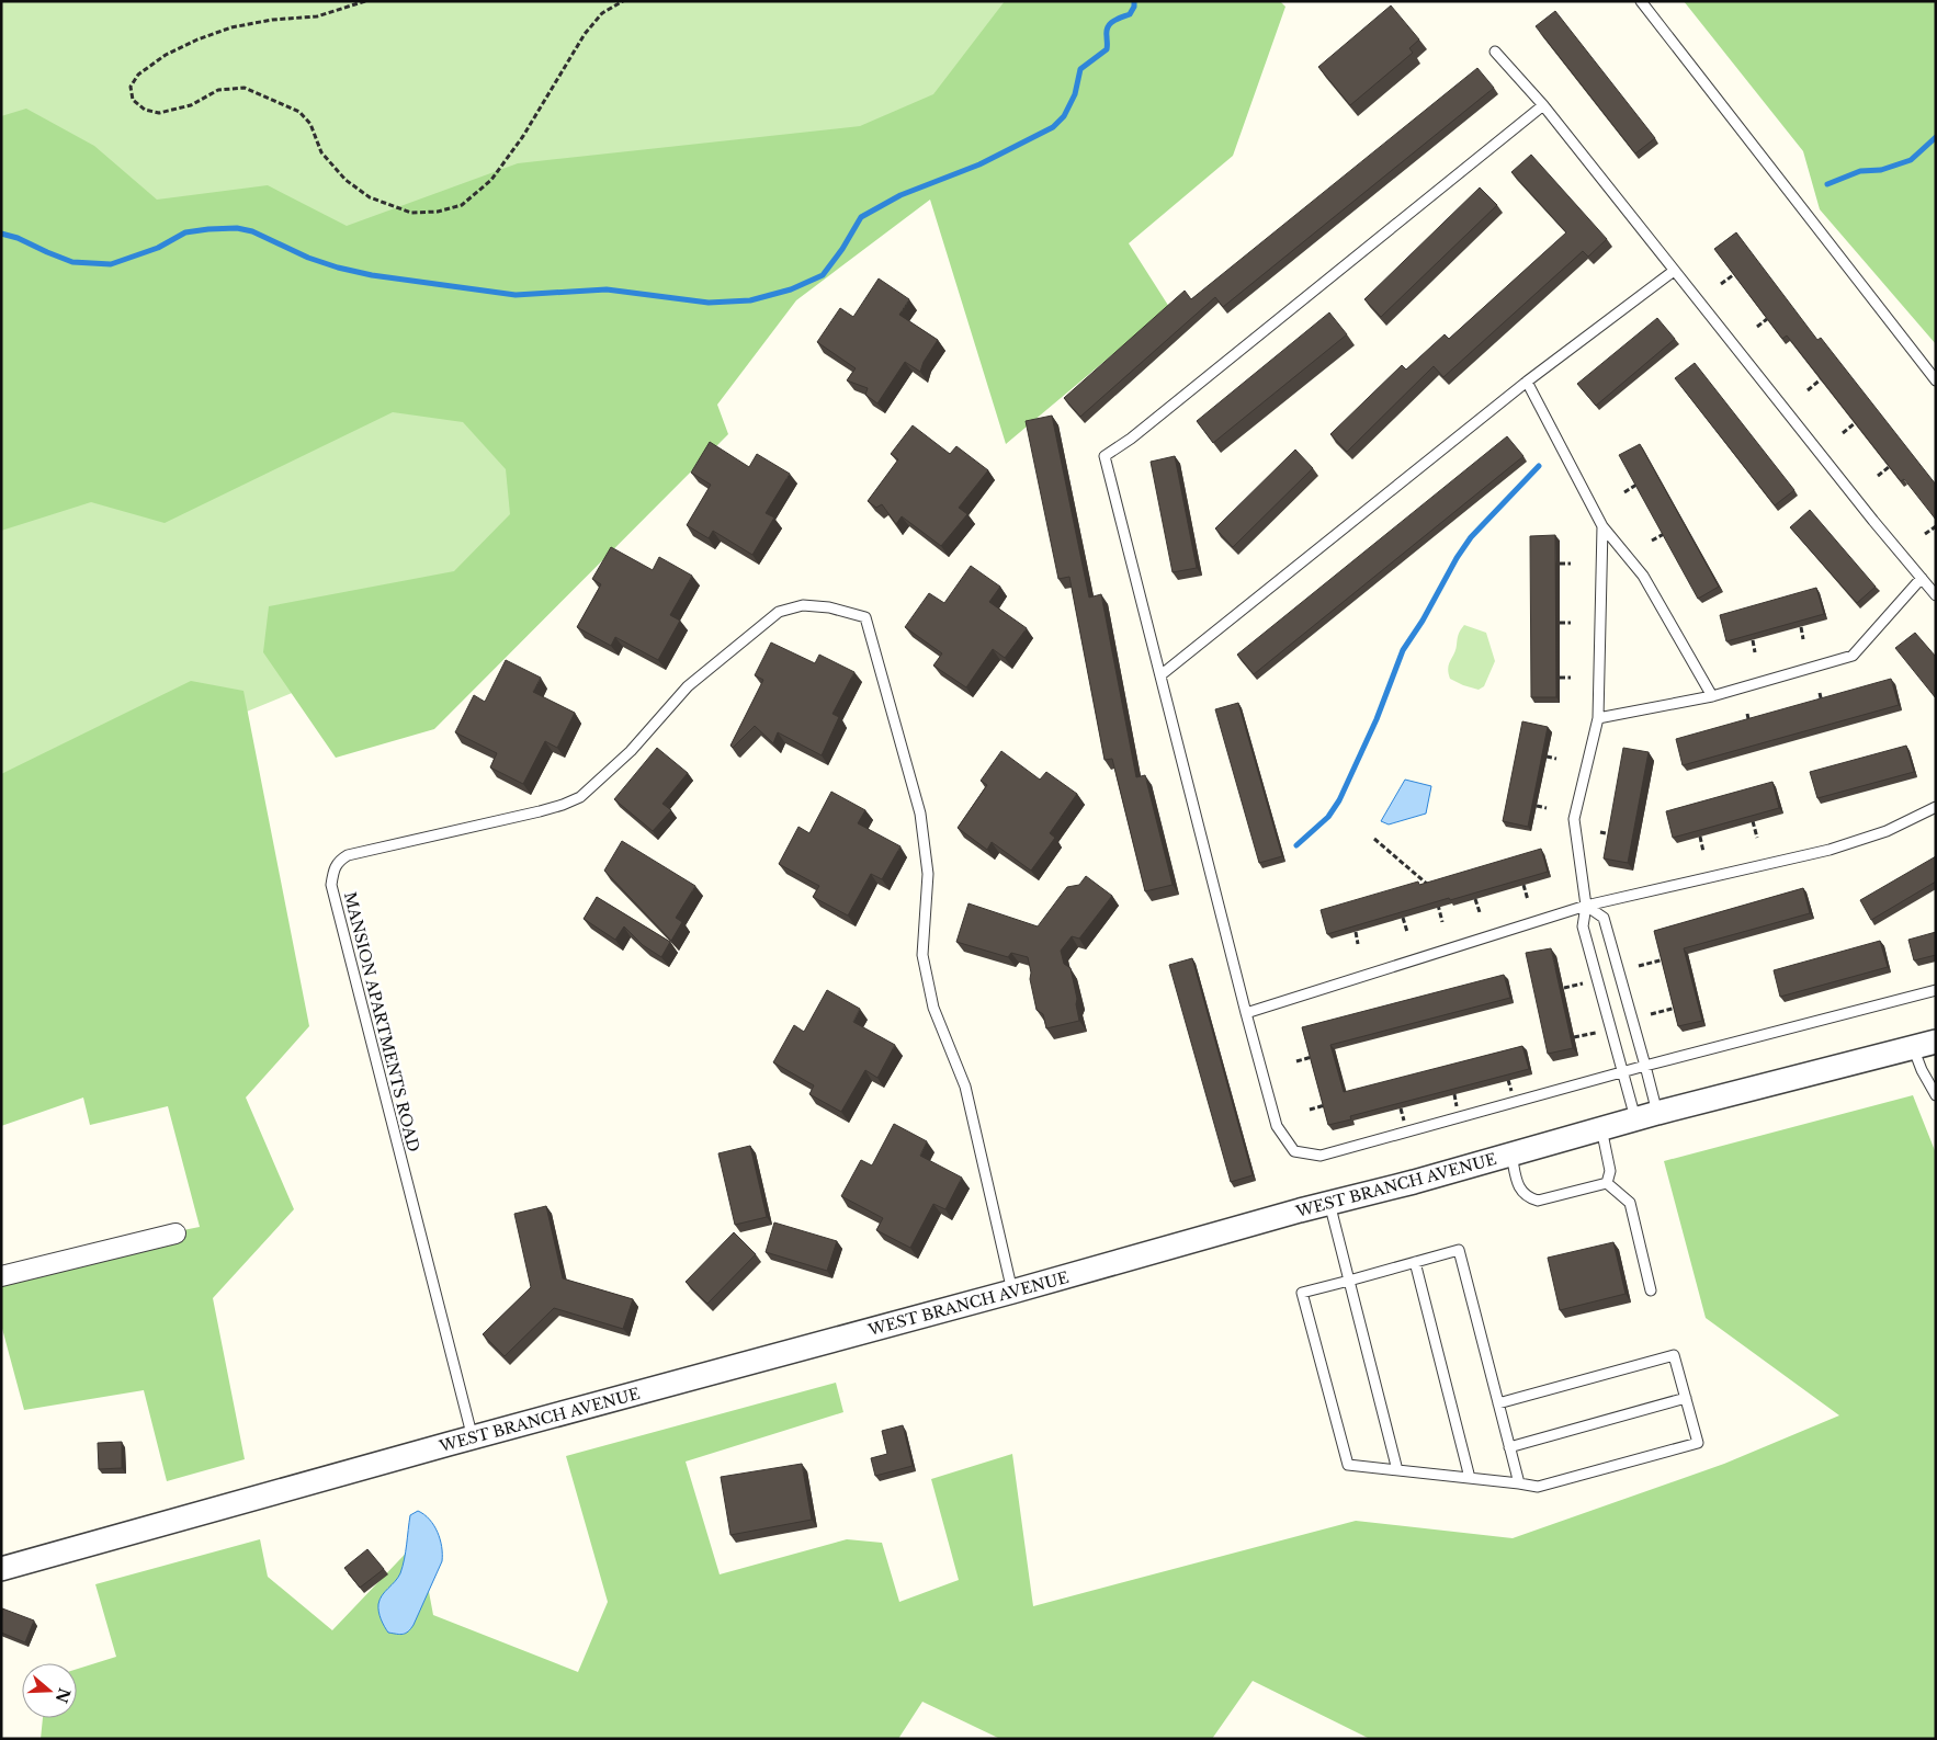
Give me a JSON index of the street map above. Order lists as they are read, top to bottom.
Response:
{
  "streets": {
    "street": ["WEST BRANCH AVENUE"],
    "lane": ["MANSION APARTMENTS ROAD"]
  },
  "crossings": [
    ["MANSION APARTMENTS ROAD", "WEST BRANCH AVENUE"]
  ],
  "north": "right"
}
